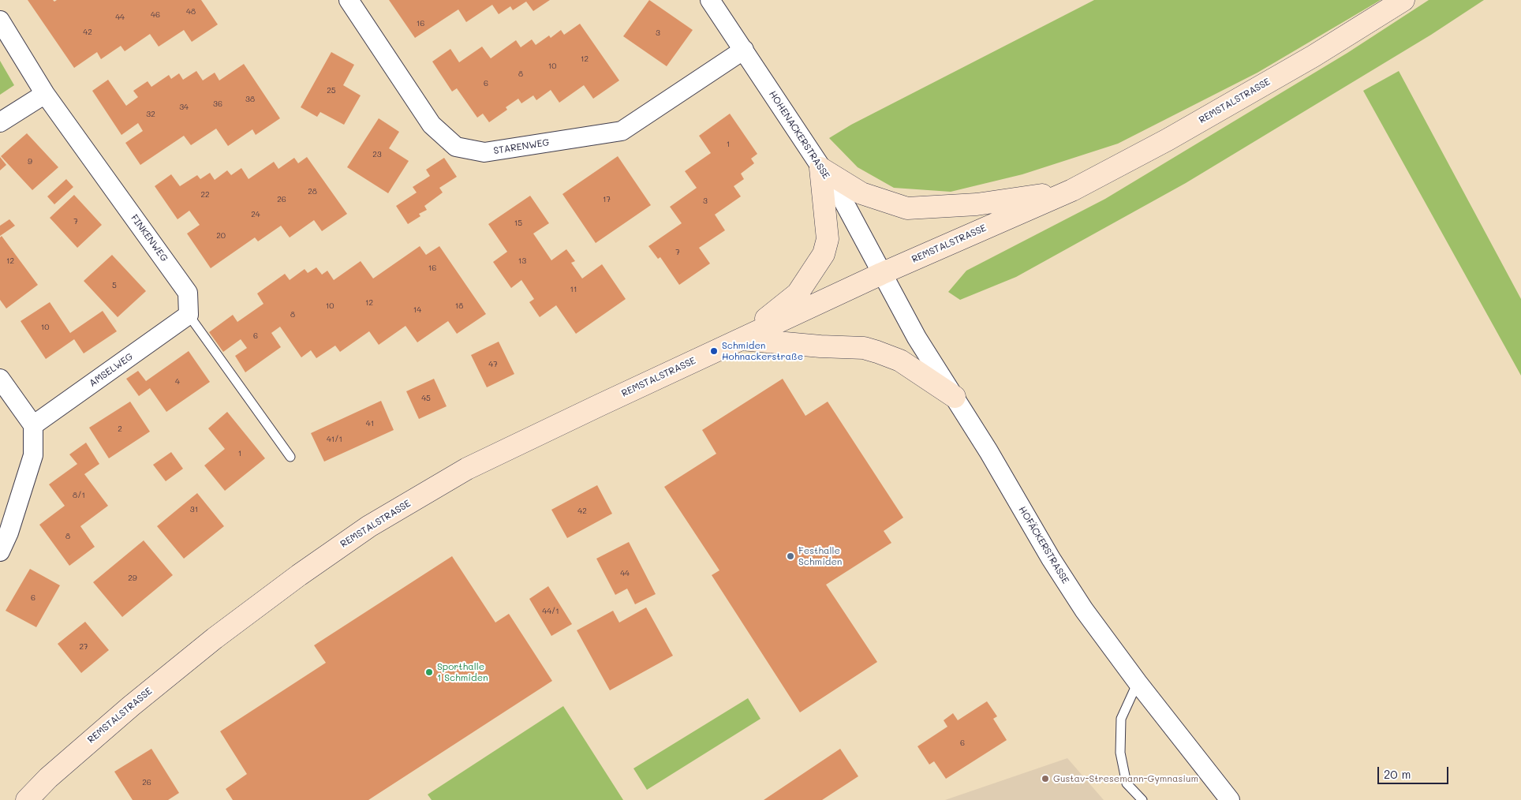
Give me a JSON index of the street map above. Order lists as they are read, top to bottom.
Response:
{
  "streets": {
    "street": [
      "REMSTALSTRASSE",
      "HOHENACKERSTRASSE",
      "STARENWEG",
      "FINKENWEG",
      "AMSELWEG",
      "HOFÄCKERSTRASSE"
    ]
  },
  "crossings": [
    ["REMSTALSTRASSE", "HOHENACKERSTRASSE"],
    ["REMSTALSTRASSE", "HOFÄCKERSTRASSE"],
    ["HOHENACKERSTRASSE", "STARENWEG"],
    ["HOHENACKERSTRASSE", "HOFÄCKERSTRASSE"],
    ["FINKENWEG", "AMSELWEG"]
  ],
  "places": [
    "Schmiden Hohnackerstraße",
    "Festhalle Schmiden",
    "Sporthalle 1 Schmiden",
    "Gustav-Stresemann-Gymnasium"
  ],
  "house_numbers": [
    "48",
    "46",
    "44",
    "16",
    "42",
    "3",
    "12",
    "10",
    "8",
    "6",
    "25",
    "38",
    "36",
    "34",
    "32",
    "1",
    "23",
    "9",
    "28",
    "22",
    "26",
    "17",
    "3",
    "24",
    "7",
    "15",
    "20",
    "7",
    "12",
    "13",
    "16",
    "5",
    "11",
    "12",
    "10",
    "18",
    "14",
    "8",
    "10",
    "6",
    "47",
    "4",
    "45",
    "41",
    "2",
    "41/1",
    "1",
    "8/1",
    "31",
    "42",
    "8",
    "44",
    "29",
    "6",
    "44/1",
    "27",
    "6",
    "26"
  ],
  "scale_bar": "20 m"
}
